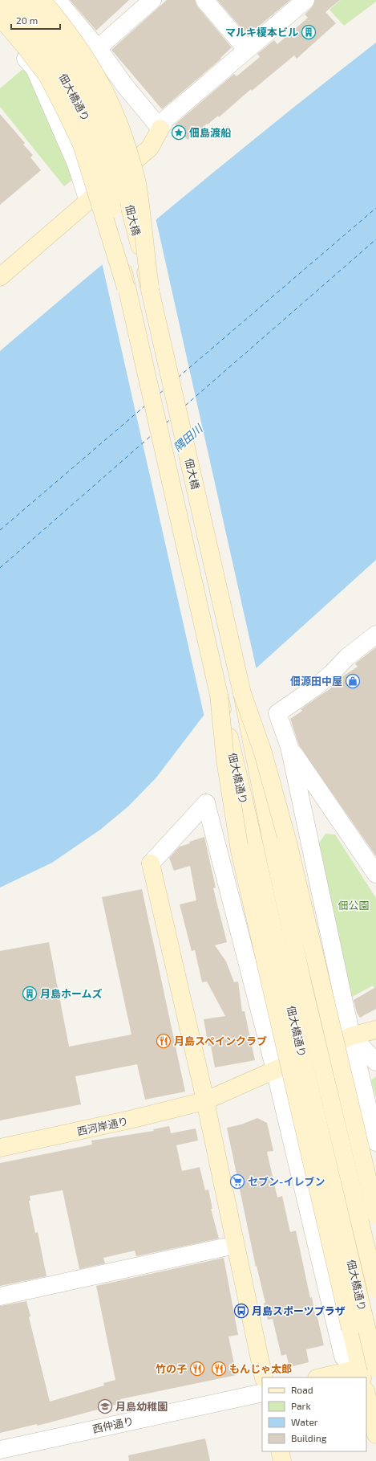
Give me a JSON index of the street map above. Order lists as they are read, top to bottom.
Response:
{
  "streets": {
    "main road": ["佃大橋通り", "佃大橋", "西河岸通り"],
    "street": ["西仲通り"]
  },
  "crossings": [
    ["佃大橋通り", "佃大橋"]
  ],
  "water": ["隅田川"],
  "parks": ["佃公園"],
  "places": {
    "building": ["マルキ榎本ビル", "月島ホームズ"],
    "place": ["佃島渡船"],
    "shop": ["佃源田中屋"],
    "restaurant": ["月島スペインクラブ", "竹の子", "もんじゃ太郎"],
    "supermarket": ["セブン-イレブン"],
    "bus stop": ["月島スポーツプラザ"],
    "school or university": ["月島幼稚園"]
  },
  "legend": [
    "Road",
    "Park",
    "Water",
    "Building"
  ],
  "scale_bar": "20 m"
}
